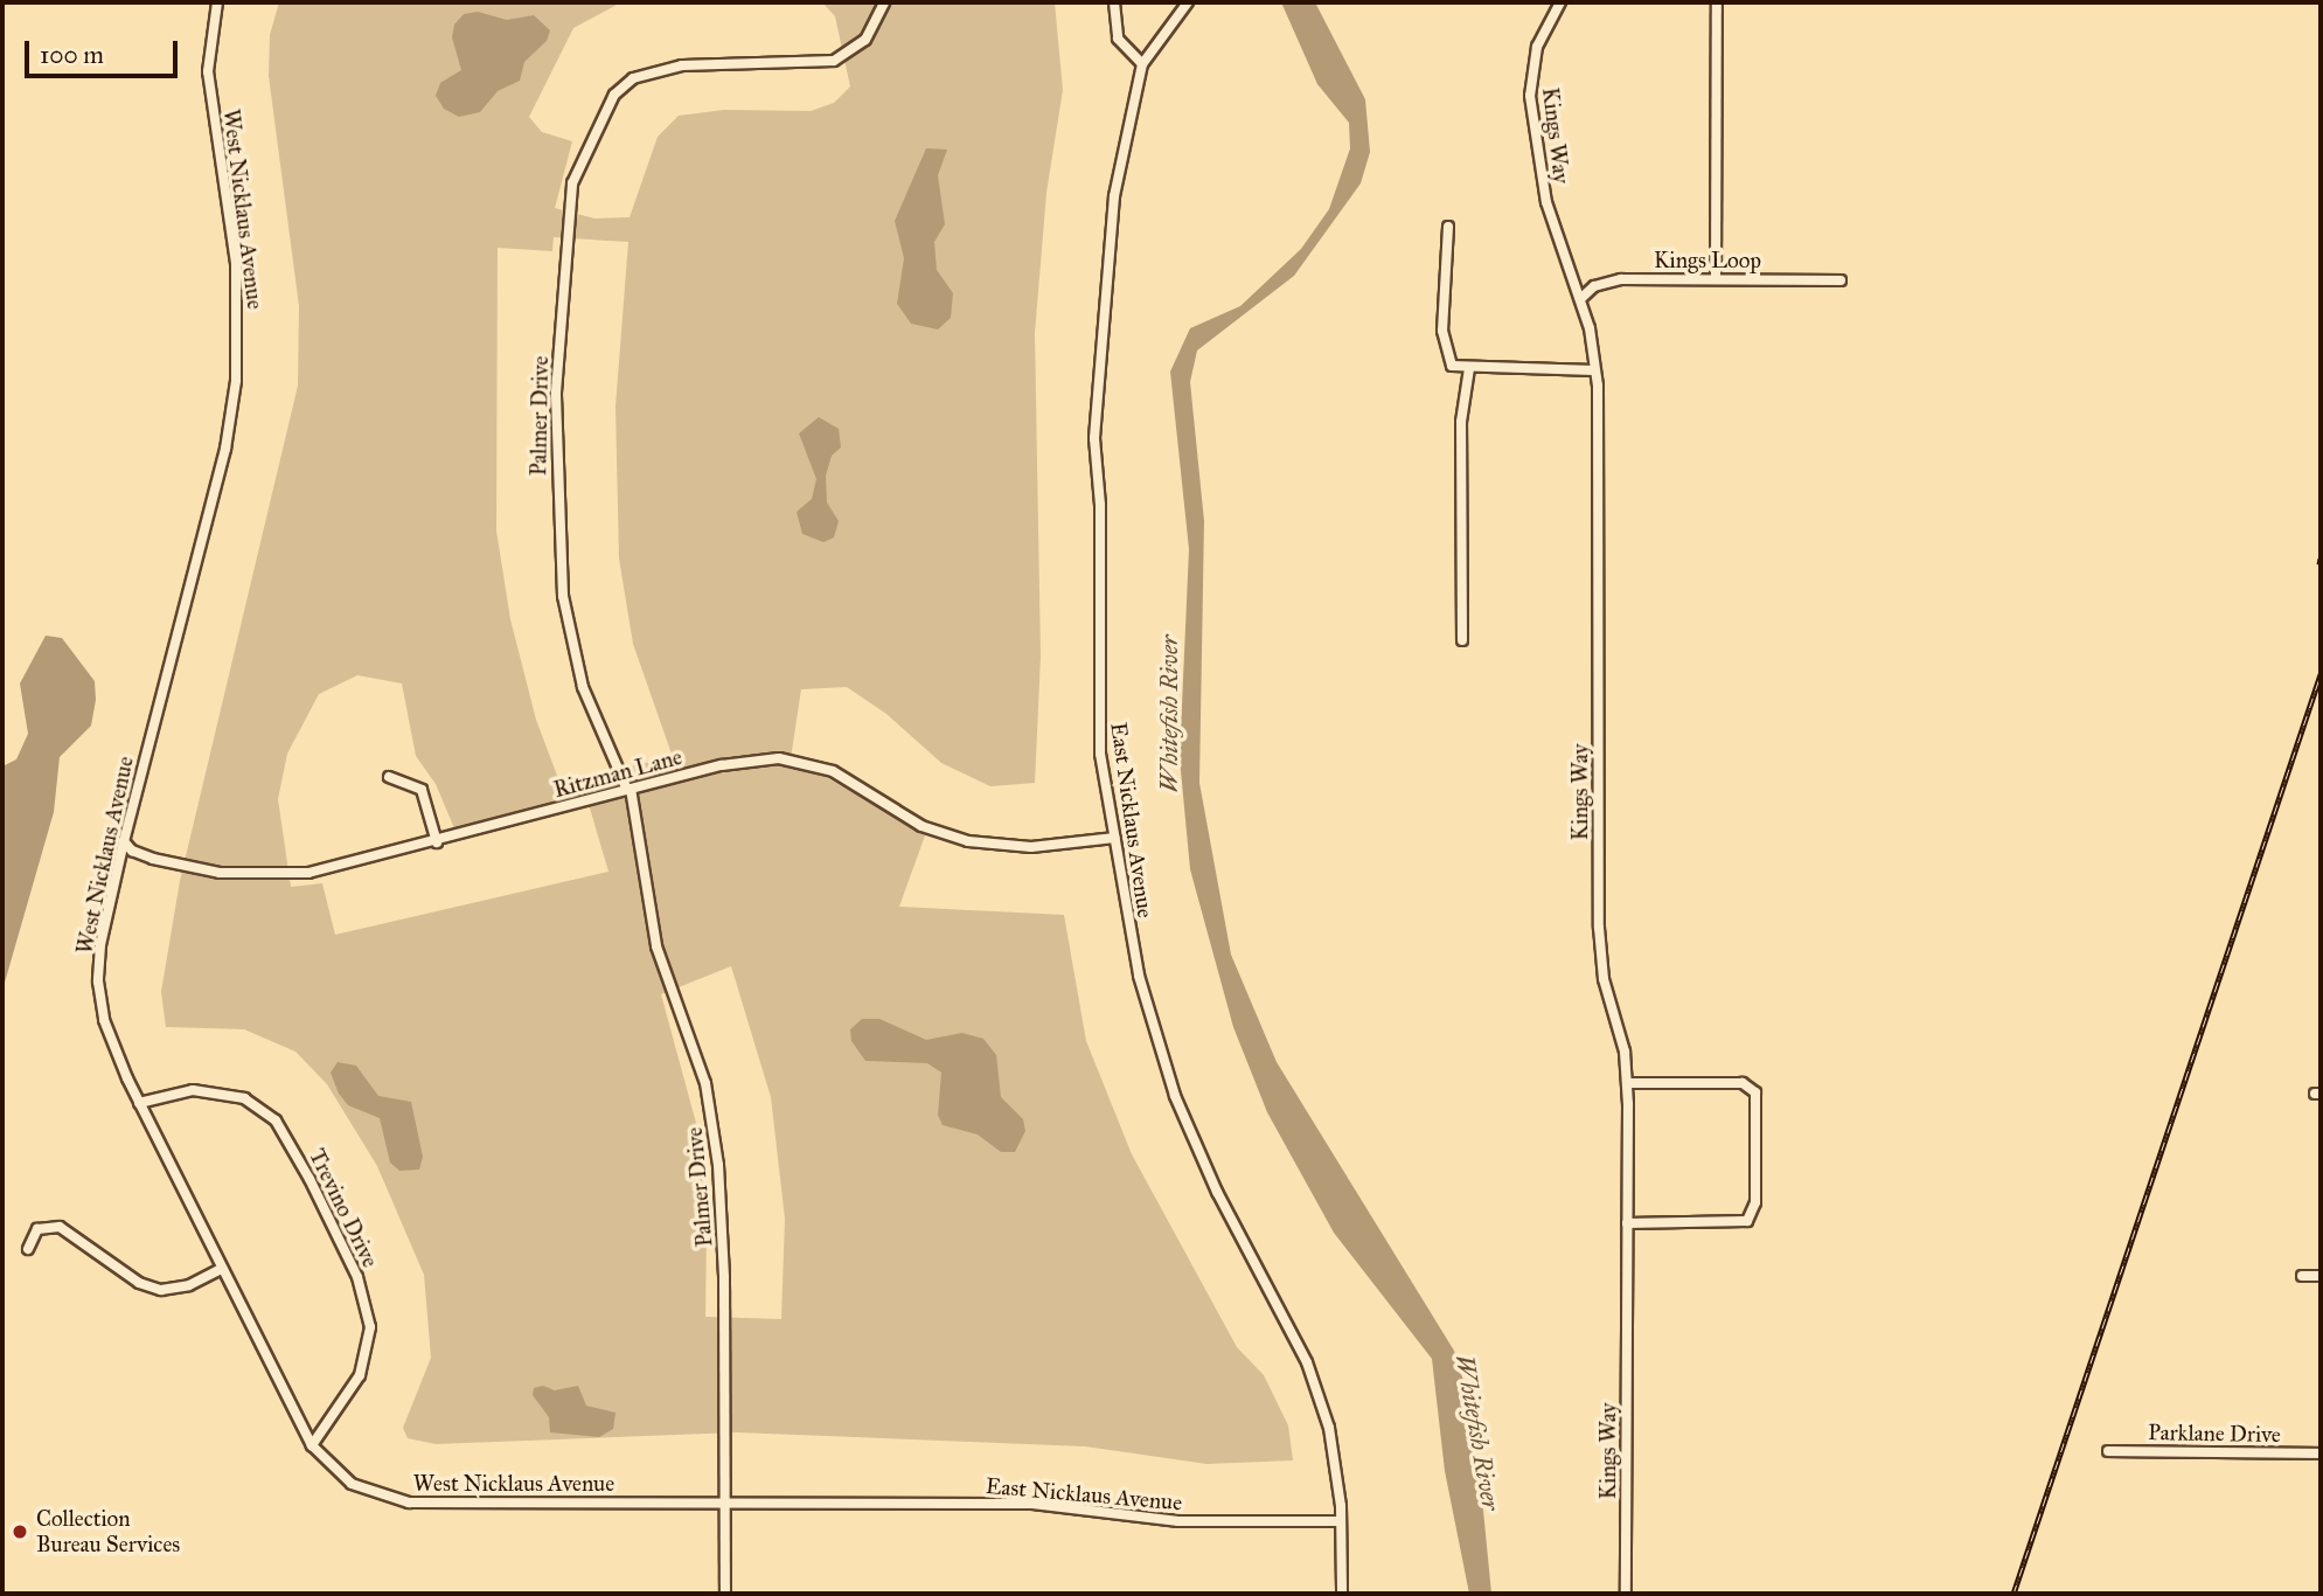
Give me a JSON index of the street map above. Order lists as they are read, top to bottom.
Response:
{
  "streets": {
    "street": [
      "Kings Way",
      "West Nicklaus Avenue",
      "Kings Loop",
      "Palmer Drive",
      "Ritzman Lane",
      "East Nicklaus Avenue",
      "Trevino Drive",
      "Parklane Drive"
    ]
  },
  "crossings": [
    ["Kings Way", "Kings Loop"],
    ["West Nicklaus Avenue", "Palmer Drive"],
    ["West Nicklaus Avenue", "Ritzman Lane"],
    ["West Nicklaus Avenue", "East Nicklaus Avenue"],
    ["West Nicklaus Avenue", "Trevino Drive"],
    ["Palmer Drive", "Ritzman Lane"],
    ["Palmer Drive", "East Nicklaus Avenue"],
    ["Ritzman Lane", "East Nicklaus Avenue"]
  ],
  "water": ["Whitefish River"],
  "places": ["Collection Bureau Services"],
  "scale_bar": "100 m"
}
